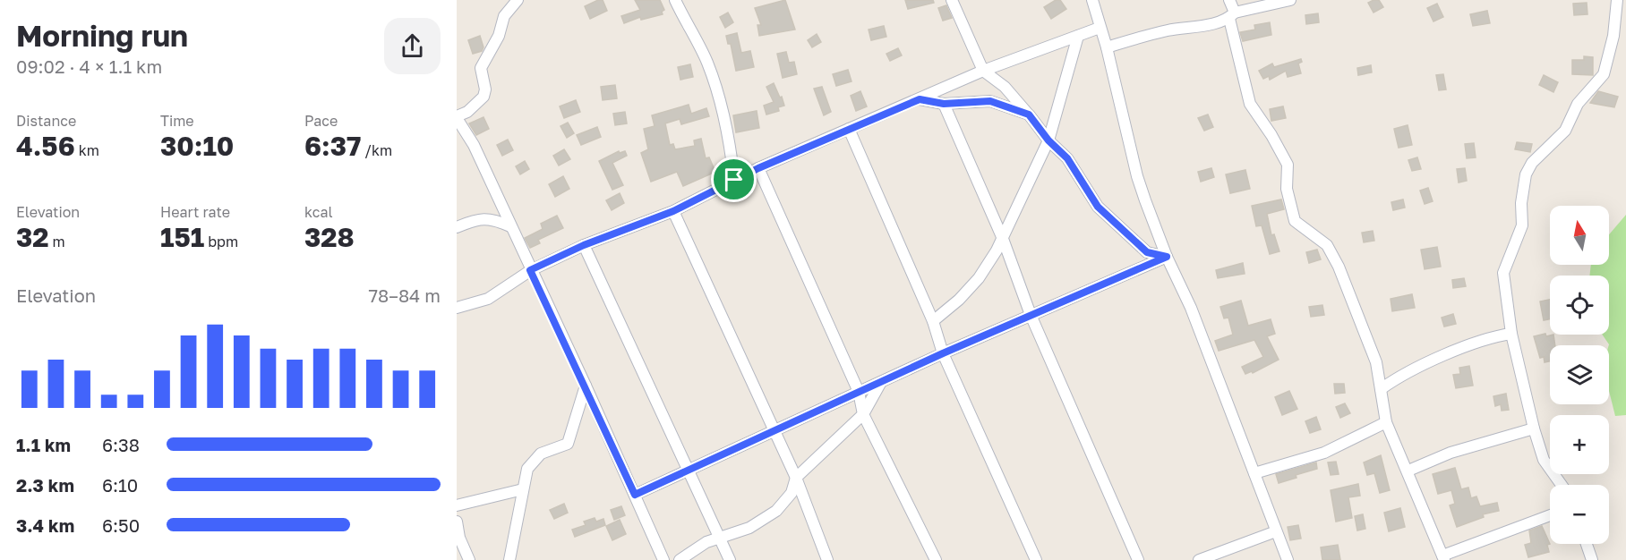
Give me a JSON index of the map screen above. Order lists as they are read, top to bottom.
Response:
{
  "north": "top",
  "page": {
    "heading": ["Morning run", "09:02 · 4 × 1.1 km"],
    "stats": [
      ["Distance", "4.56 km"],
      ["Time", "30:10"],
      ["Pace", "6:37 /km"],
      ["Elevation", "32 m"],
      ["Heart rate", "151 bpm"],
      ["kcal", "328"]
    ],
    "map_buttons": ["+", "−"],
    "chart": ["Elevation", "78–84 m"],
    "list": [
      {
        "name": "1.1 km",
        "note": "6:38"
      },
      {
        "name": "2.3 km",
        "note": "6:10"
      },
      {
        "name": "3.4 km",
        "note": "6:50"
      }
    ]
  }
}
